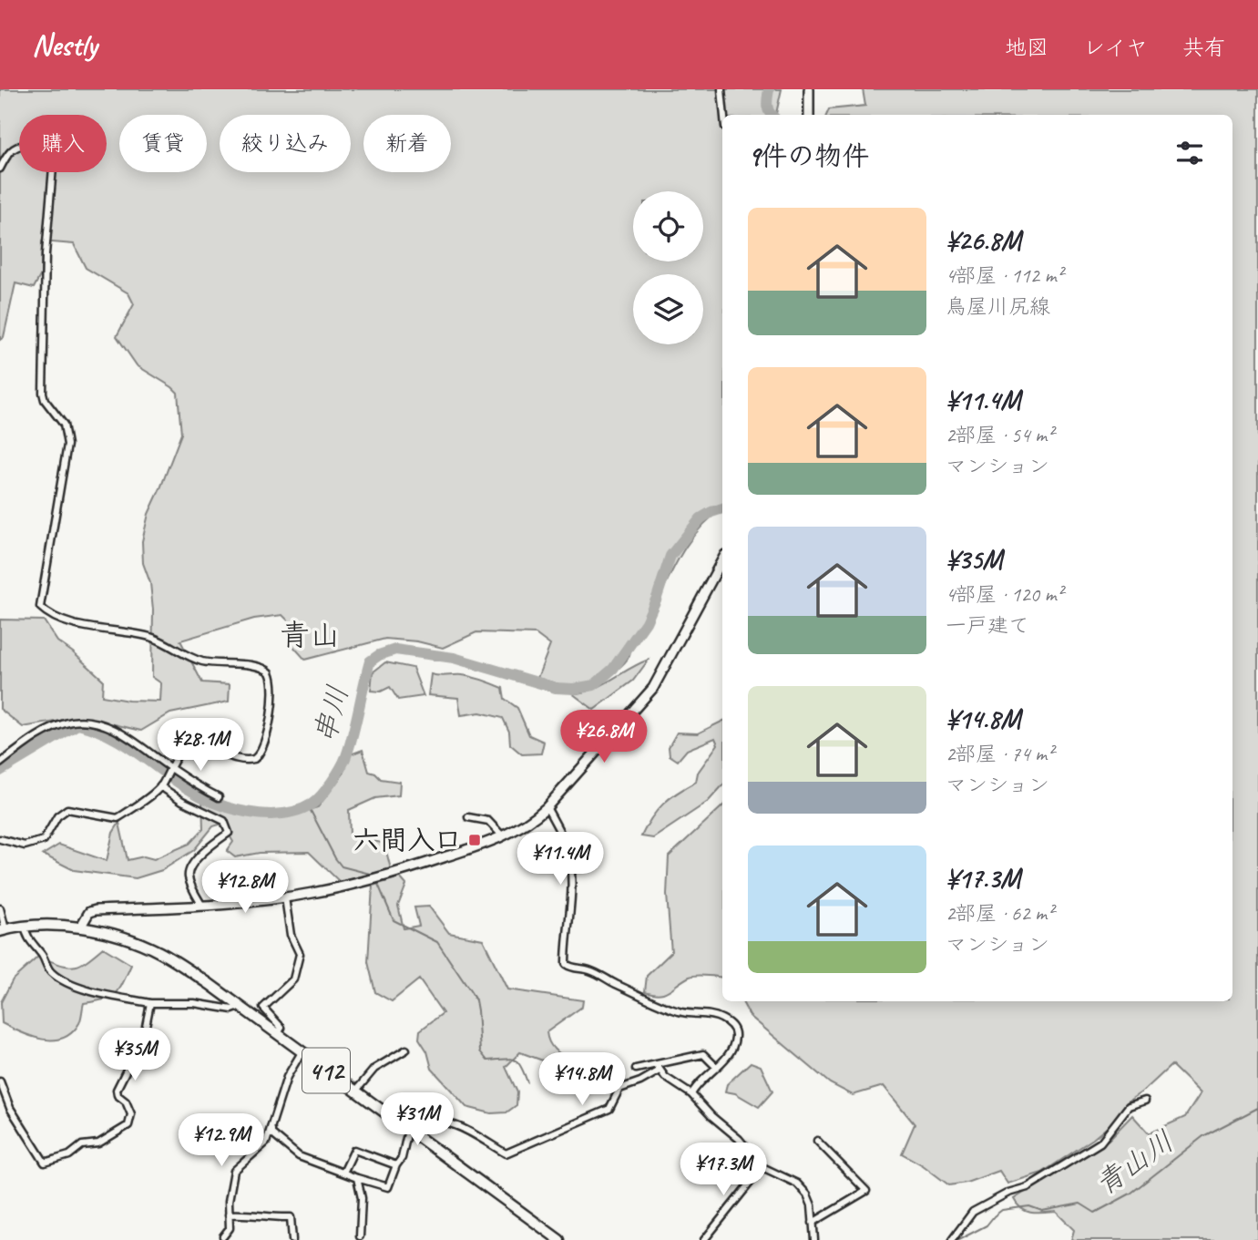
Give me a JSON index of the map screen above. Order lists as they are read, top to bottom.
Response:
{
  "streets": {
    "highway": ["412"]
  },
  "districts": ["青山"],
  "water": ["串川", "青山川"],
  "places": {
    "transit": ["六間入口"]
  },
  "page": {
    "header": "Nestly",
    "nav": ["地図", "レイヤ", "共有"],
    "chip": [
      "購入",
      "賃貸",
      "絞り込み",
      "新着"
    ],
    "heading": "9件の物件",
    "list": [
      {
        "name": "¥26.8M",
        "note": "4部屋 · 112 m² · 鳥屋川尻線"
      },
      {
        "name": "¥11.4M",
        "note": "2部屋 · 54 m² · マンション"
      },
      {
        "name": "¥35M",
        "note": "4部屋 · 120 m² · 一戸建て"
      },
      {
        "name": "¥14.8M",
        "note": "2部屋 · 74 m² · マンション"
      },
      {
        "name": "¥17.3M",
        "note": "2部屋 · 62 m² · マンション"
      }
    ],
    "price": [
      "¥26.8M",
      "¥28.1M",
      "¥11.4M",
      "¥12.8M",
      "¥35M",
      "¥14.8M",
      "¥31M",
      "¥12.9M",
      "¥17.3M"
    ]
  }
}
